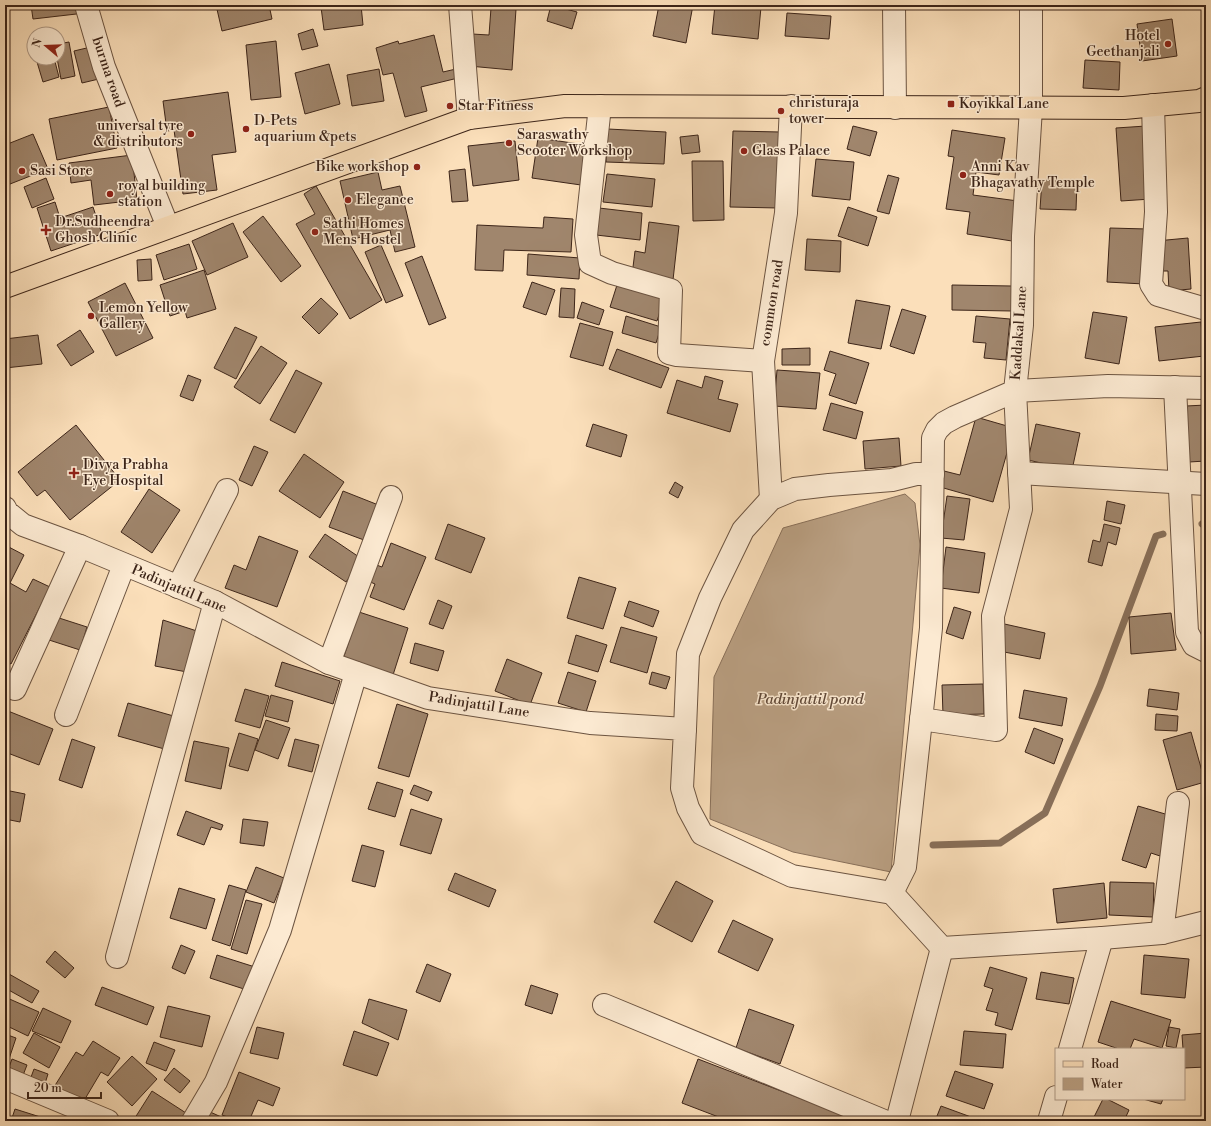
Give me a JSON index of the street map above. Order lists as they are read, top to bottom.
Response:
{
  "streets": {
    "street": [
      "burma road",
      "common road",
      "Kaddakal Lane",
      "Padinjattil Lane"
    ]
  },
  "water": ["Padinjattil pond"],
  "places": {
    "other": [
      "Hotel Geethanjali",
      "Star Fitness",
      "christuraja tower",
      "D-Pets aquarium &pets",
      "universal tyre & distributors",
      "Saraswathy Scooter Workshop",
      "Glass Palace",
      "Bike workshop",
      "Sasi Store",
      "Anni Kav Bhagavathy Temple",
      "royal building station",
      "Elegance",
      "Sathi Homes Mens Hostel",
      "Lemon Yellow Gallery"
    ],
    "transit": ["Koyikkal Lane"],
    "health": ["Dr.Sudheendra Ghosh Clinic", "Divya Prabha Eye Hospital"]
  },
  "legend": ["Road", "Water"],
  "scale_bar": "20 m",
  "north": "left"
}
